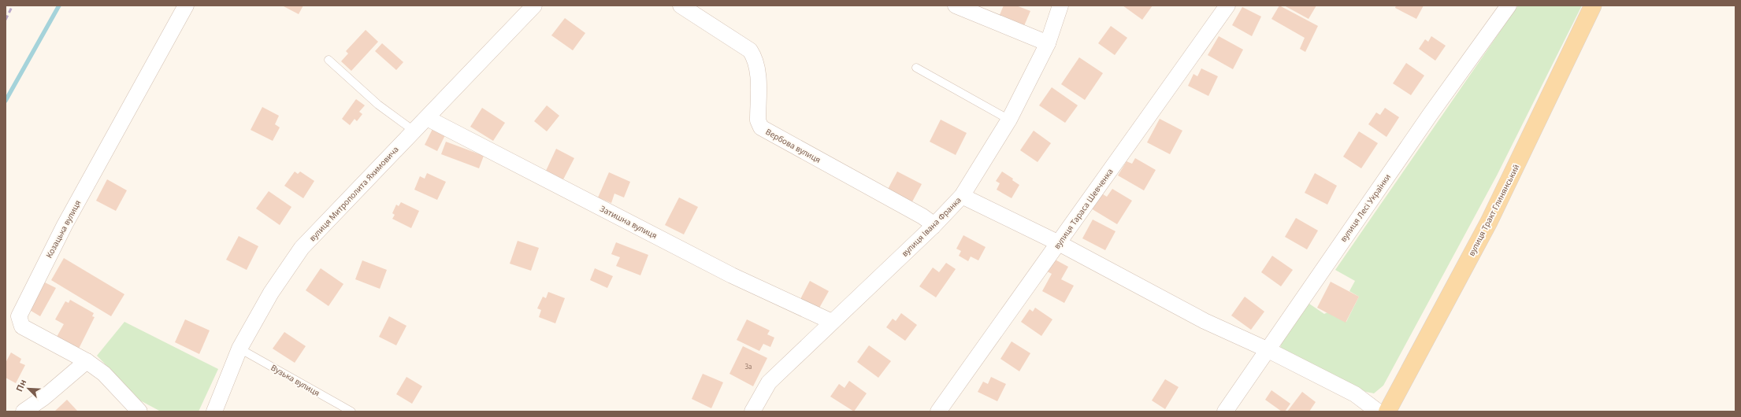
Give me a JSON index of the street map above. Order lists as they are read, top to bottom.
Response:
{
  "streets": {
    "main road": ["вулиця Тракт Глинянський"],
    "street": [
      "Вербова вулиця",
      "вулиця Митрополита Яхимовича",
      "вулиця Лесі Українки",
      "вулиця Тараса Шевченка",
      "Затишна вулиця",
      "вулиця Івана Франка",
      "Козацька вулиця"
    ],
    "lane": ["Вузька вулиця"]
  },
  "crossings": [
    ["Вербова вулиця", "вулиця Івана Франка"],
    ["вулиця Митрополита Яхимовича", "Затишна вулиця"],
    ["вулиця Митрополита Яхимовича", "Вузька вулиця"],
    ["Затишна вулиця", "вулиця Івана Франка"]
  ],
  "house_numbers": ["3а"],
  "north": "top left"
}
